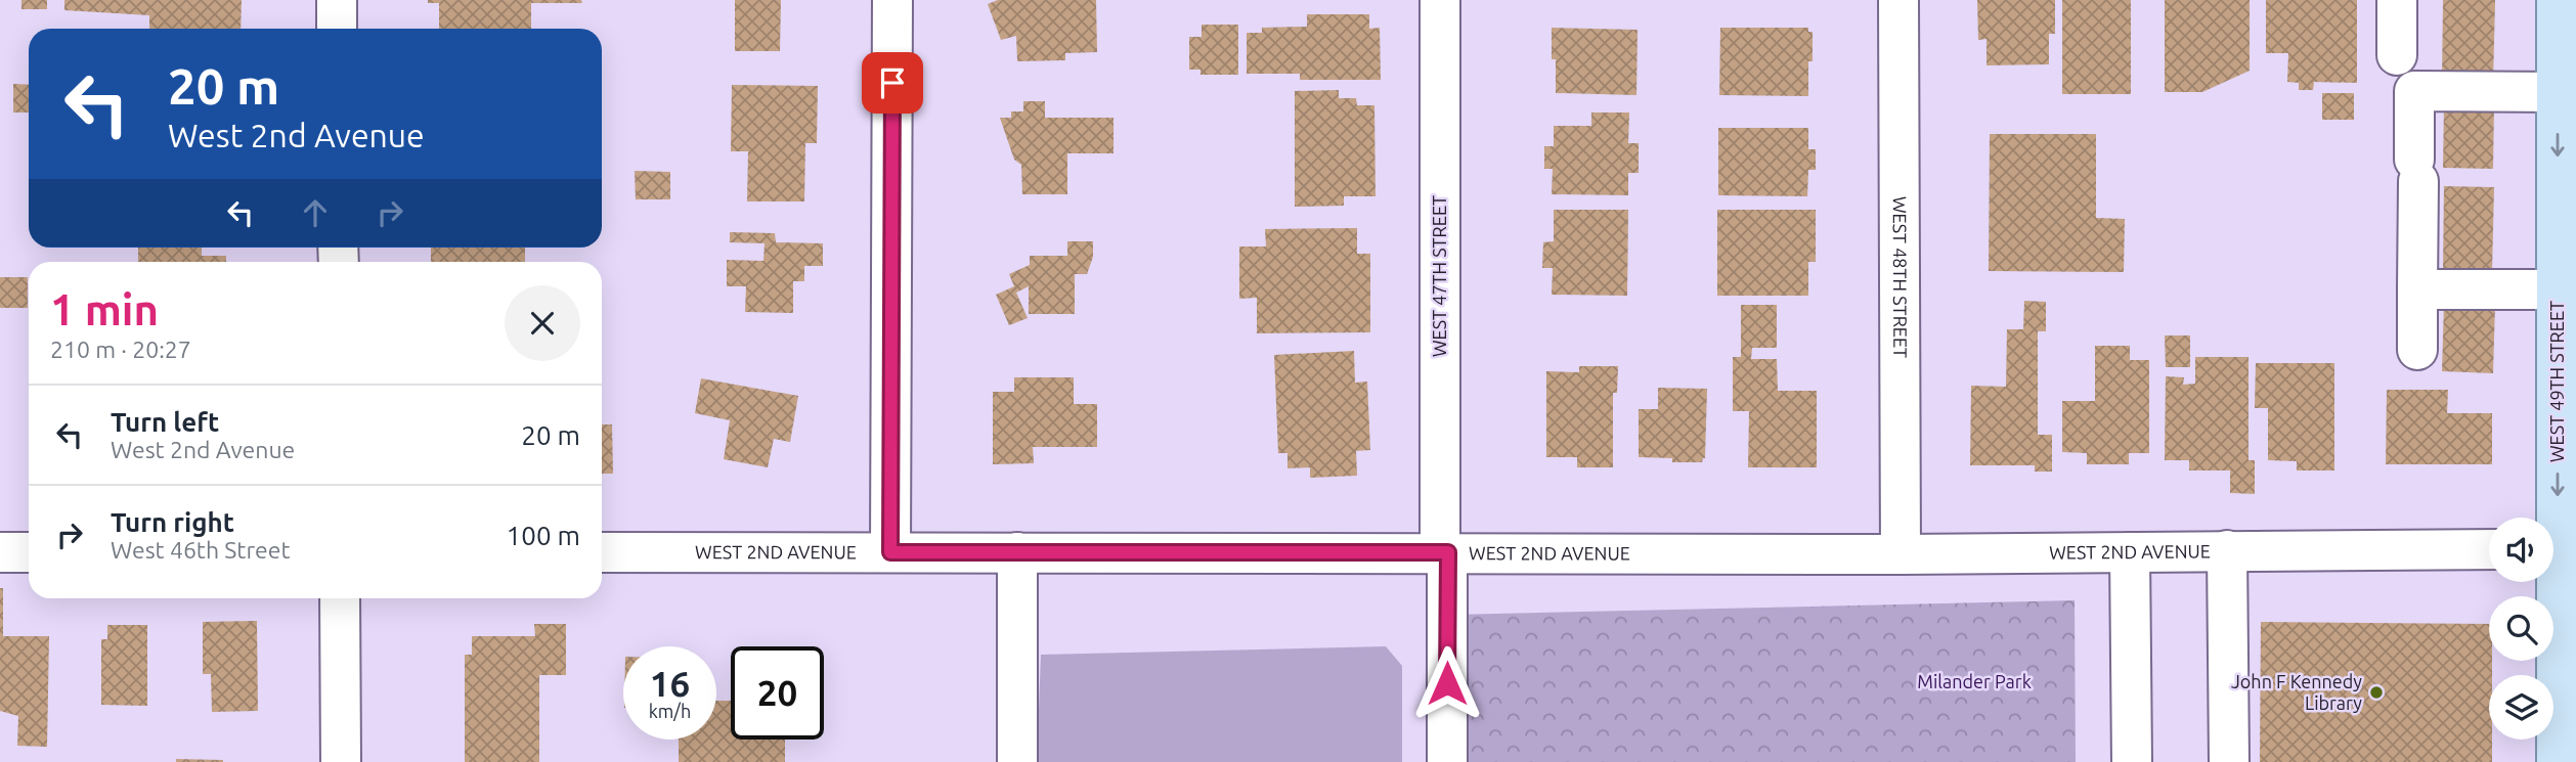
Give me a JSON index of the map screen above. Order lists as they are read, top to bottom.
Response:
{
  "streets": {
    "main road": ["WEST 49TH STREET"],
    "street": ["WEST 47TH STREET", "WEST 48TH STREET", "WEST 2ND AVENUE"]
  },
  "crossings": [
    ["WEST 47TH STREET", "WEST 2ND AVENUE"],
    ["WEST 48TH STREET", "WEST 2ND AVENUE"]
  ],
  "one_way": ["WEST 49TH STREET"],
  "parks": ["Milander Park"],
  "places": ["John F Kennedy Library"],
  "page": {
    "turn": ["20 m", "West 2nd Avenue"],
    "heading": ["1 min", "210 m · 20:27"],
    "list": [
      {
        "name": "Turn left",
        "note": "West 2nd Avenue",
        "value": "20 m"
      },
      {
        "name": "Turn right",
        "note": "West 46th Street",
        "value": "100 m"
      }
    ],
    "speed": "16 km/h",
    "limit": "20"
  }
}
